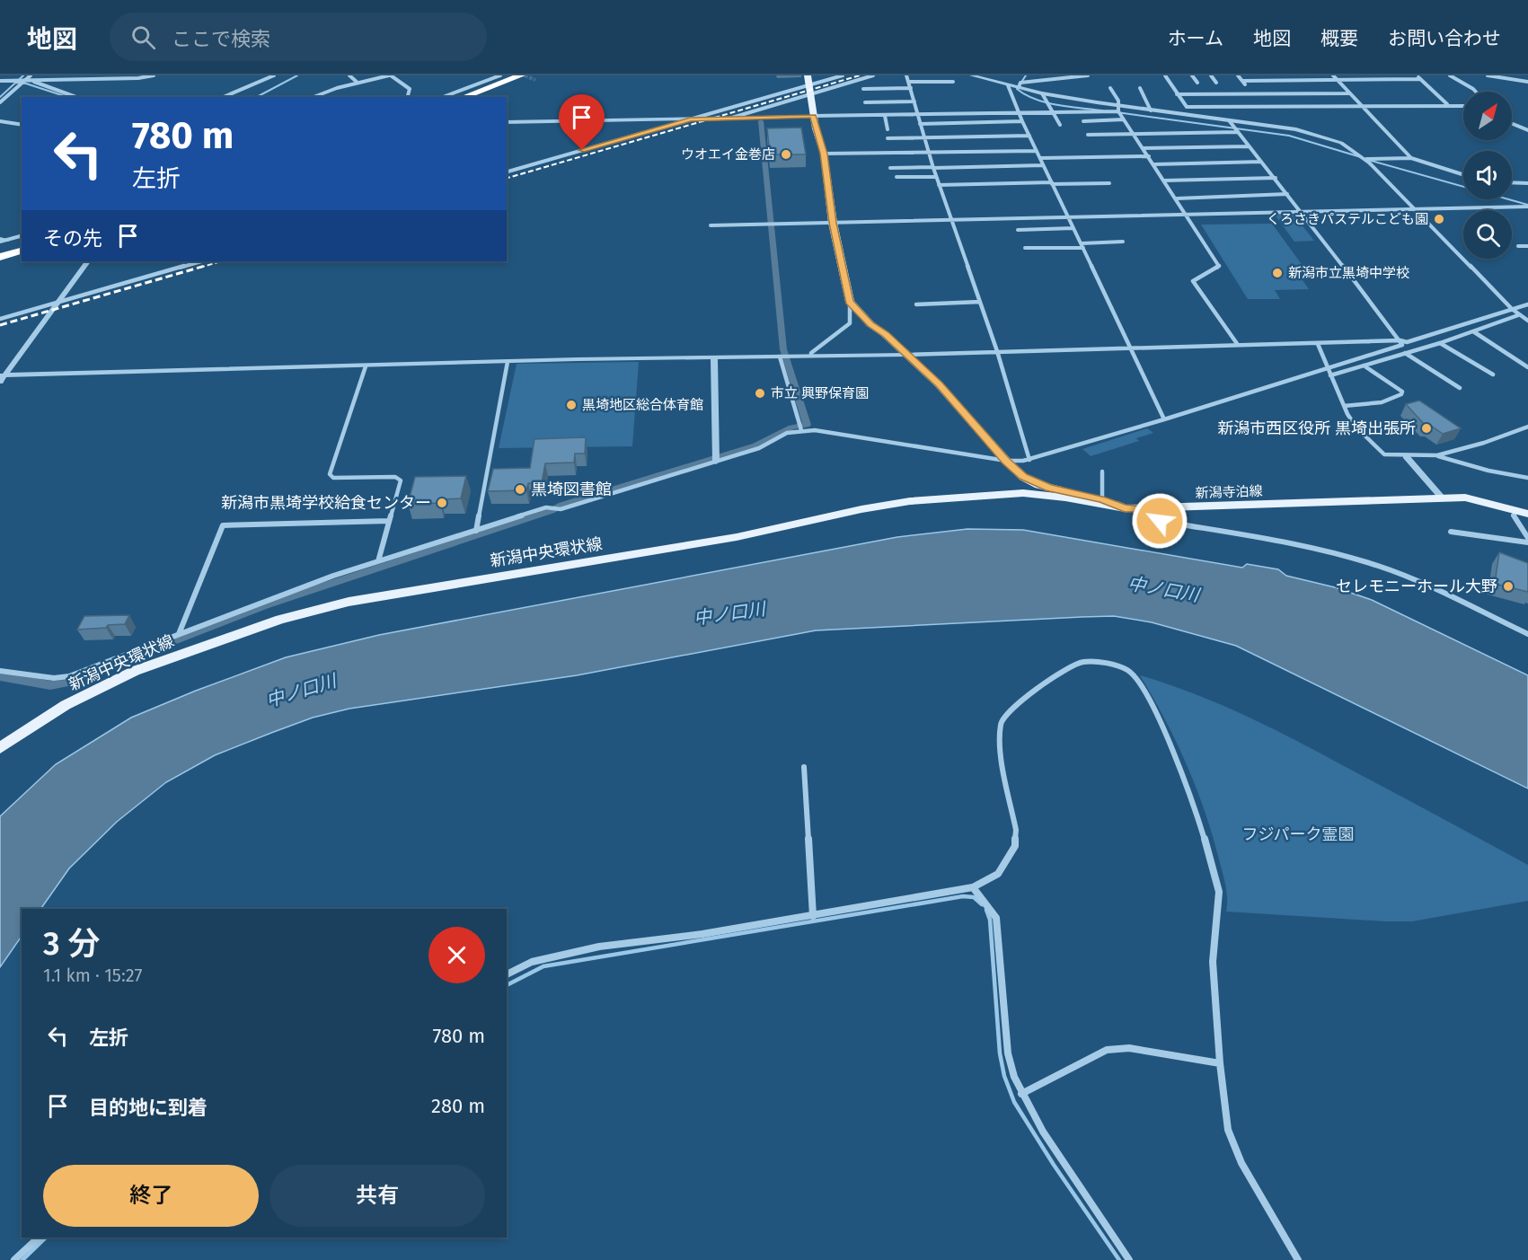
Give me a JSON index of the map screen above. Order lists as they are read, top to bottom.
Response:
{
  "streets": {
    "main road": ["新潟寺泊線", "新潟中央環状線"]
  },
  "crossings": [
    ["新潟寺泊線", "新潟中央環状線"]
  ],
  "water": ["中ノ口川"],
  "parks": ["フジパーク霊園"],
  "places": [
    "ウオエイ金巻店",
    "くろさきパステルこども園",
    "新潟市立黒埼中学校",
    "市立 興野保育園",
    "黒埼地区総合体育館",
    "新潟市西区役所 黒埼出張所",
    "黒埼図書館",
    "新潟市黒埼学校給食センター",
    "セレモニーホール大野"
  ],
  "north": "top right",
  "page": {
    "header": "地図",
    "search": "ここで検索",
    "nav": [
      "ホーム",
      "地図",
      "概要",
      "お問い合わせ"
    ],
    "turn": ["780 m", "左折"],
    "then": "その先",
    "heading": ["3 分", "1.1 km · 15:27"],
    "list": [
      {
        "name": "左折",
        "value": "780 m"
      },
      {
        "name": "目的地に到着",
        "value": "280 m"
      }
    ],
    "buttons": ["終了", "共有"]
  }
}
